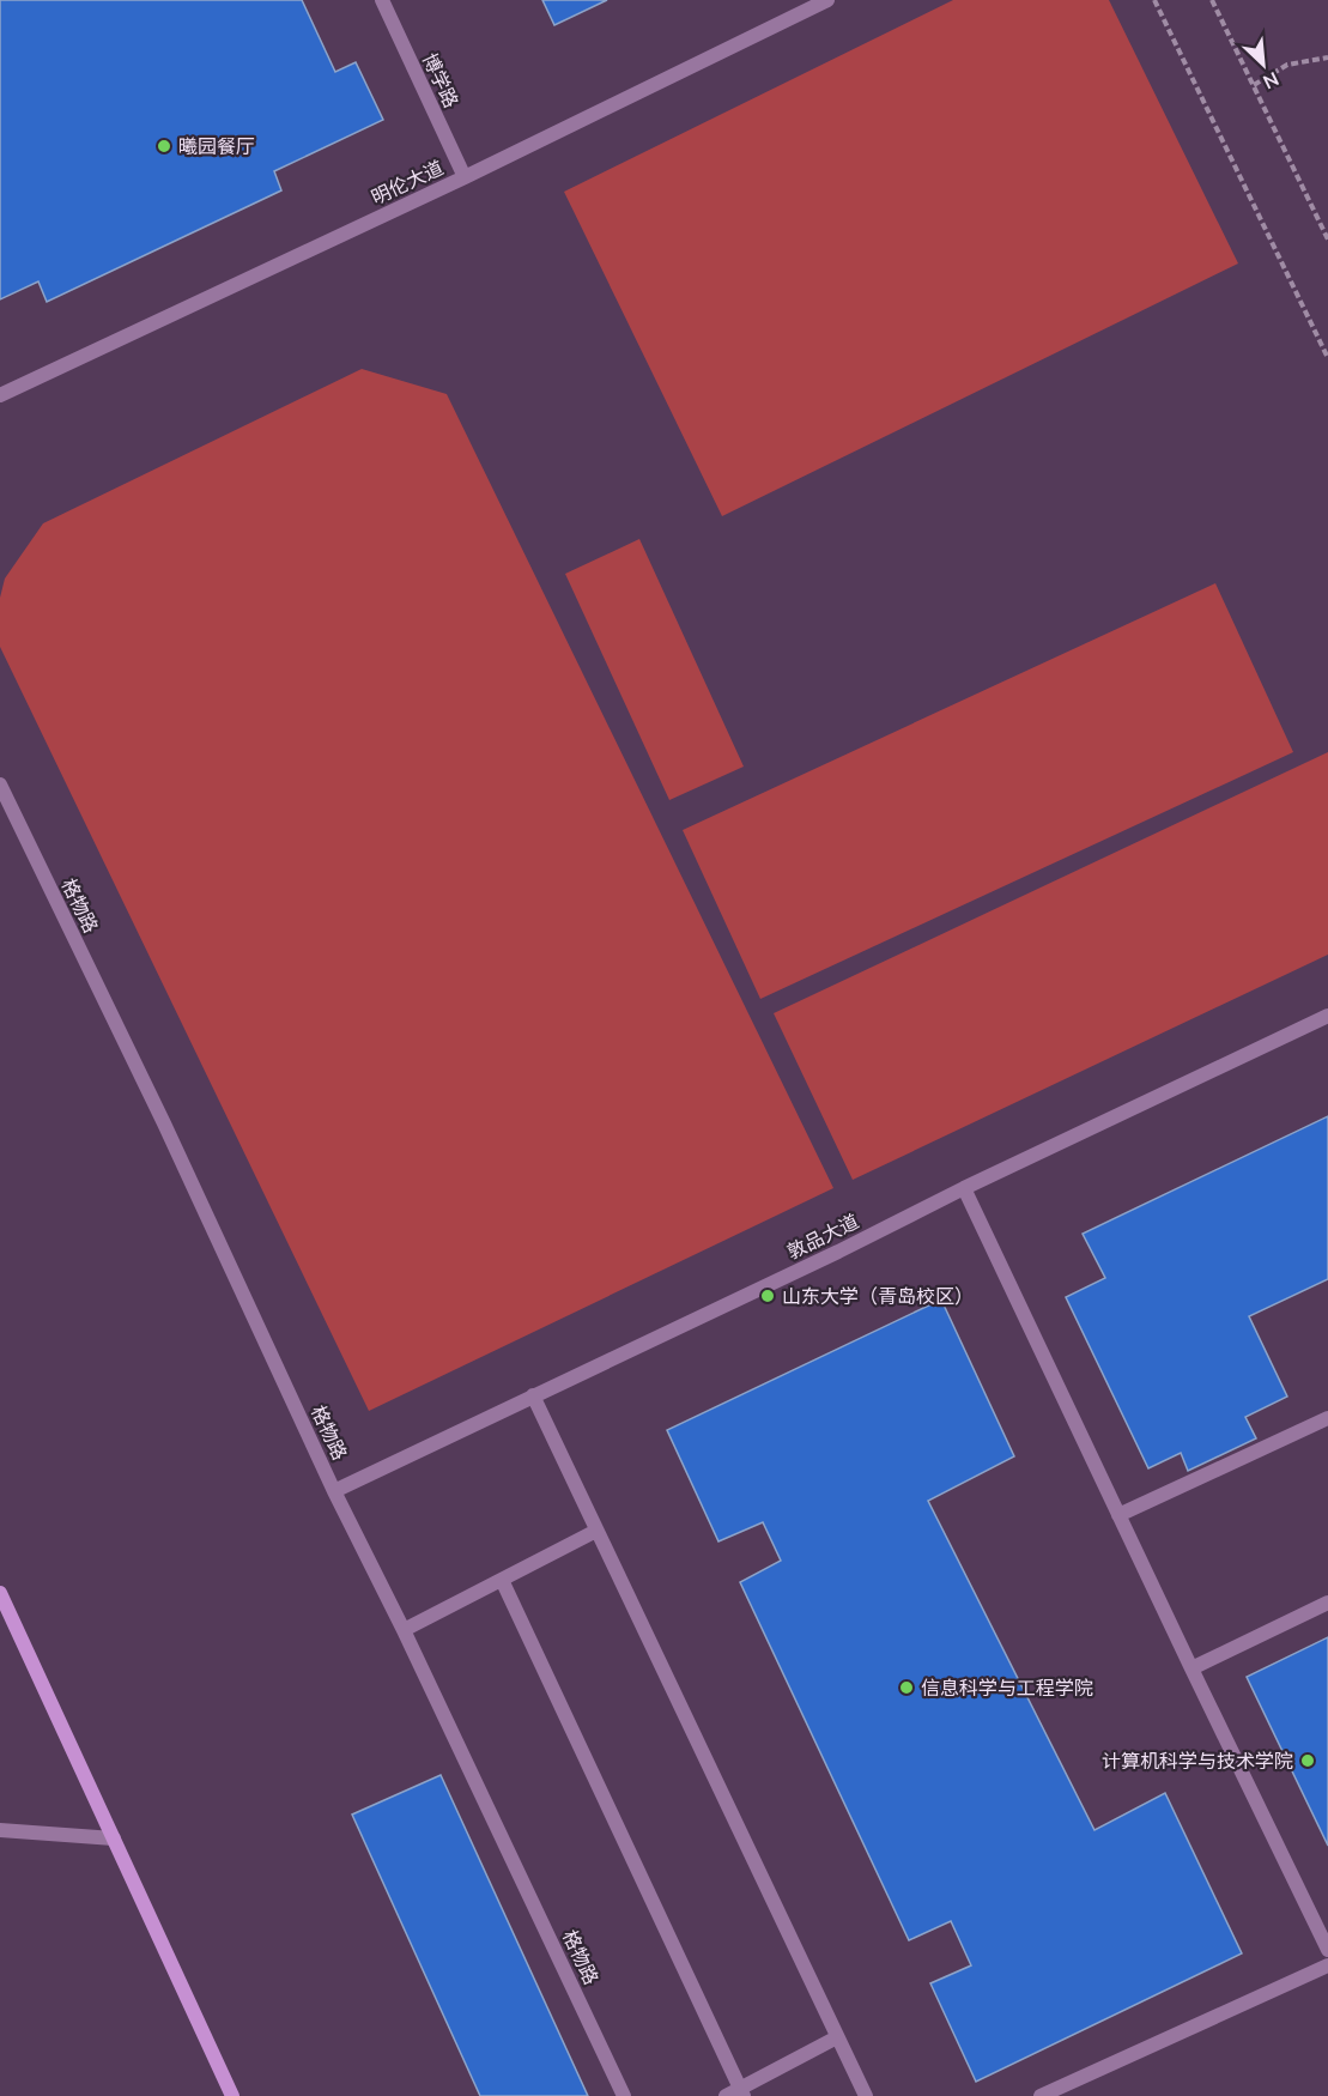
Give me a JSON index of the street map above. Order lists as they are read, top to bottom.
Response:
{
  "streets": {
    "street": [
      "博学路",
      "明伦大道",
      "格物路",
      "敦品大道"
    ]
  },
  "crossings": [
    ["博学路", "明伦大道"],
    ["格物路", "敦品大道"]
  ],
  "places": [
    "曦园餐厅",
    "山东大学（青岛校区）",
    "信息科学与工程学院",
    "计算机科学与技术学院"
  ],
  "north": "bottom right"
}
